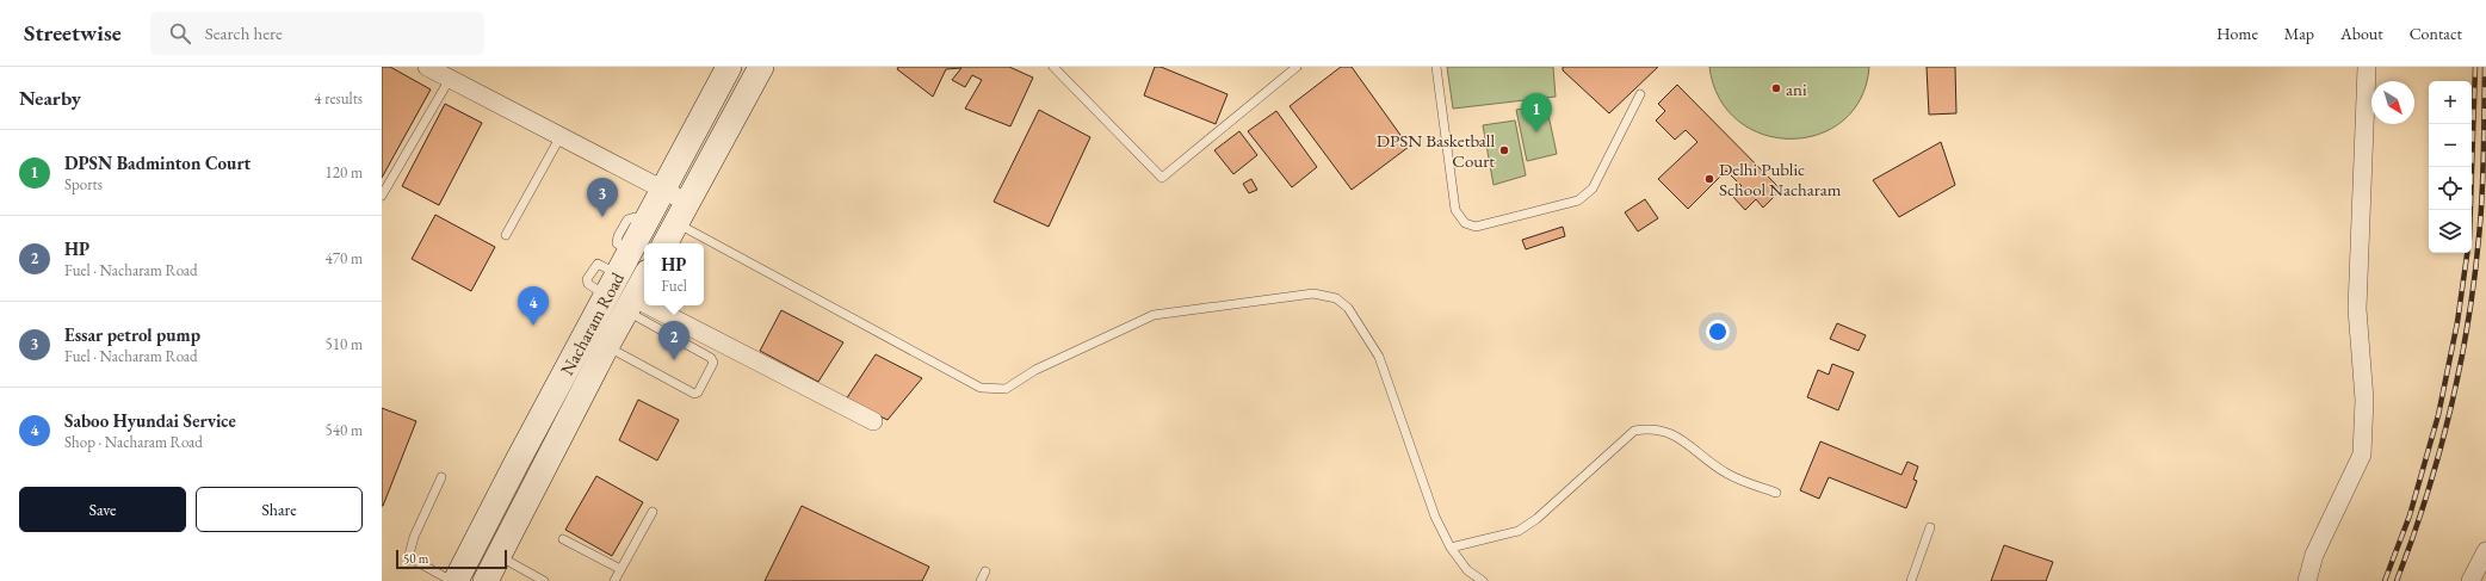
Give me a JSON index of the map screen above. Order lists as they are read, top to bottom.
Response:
{
  "streets": {
    "main road": ["Nacharam Road"]
  },
  "places": ["ani", "DPSN Basketball Court", "Delhi Public School Nacharam"],
  "scale_bar": "50 m",
  "north": "bottom right",
  "page": {
    "header": "Streetwise",
    "search": "Search here",
    "nav": [
      "Home",
      "Map",
      "About",
      "Contact"
    ],
    "heading": ["Nearby", "4 results"],
    "map_buttons": ["+", "−"],
    "pins": [
      "1",
      "3",
      "4",
      "2"
    ],
    "list": [
      {
        "mark": "1",
        "name": "DPSN Badminton Court",
        "note": "Sports",
        "value": "120 m"
      },
      {
        "mark": "2",
        "name": "HP",
        "note": "Fuel · Nacharam Road",
        "value": "470 m"
      },
      {
        "mark": "3",
        "name": "Essar petrol pump",
        "note": "Fuel · Nacharam Road",
        "value": "510 m"
      },
      {
        "mark": "4",
        "name": "Saboo Hyundai Service",
        "note": "Shop · Nacharam Road",
        "value": "540 m"
      }
    ],
    "popup": ["HP", "Fuel"],
    "buttons": ["Save", "Share"],
    "scale": "50 m"
  }
}
